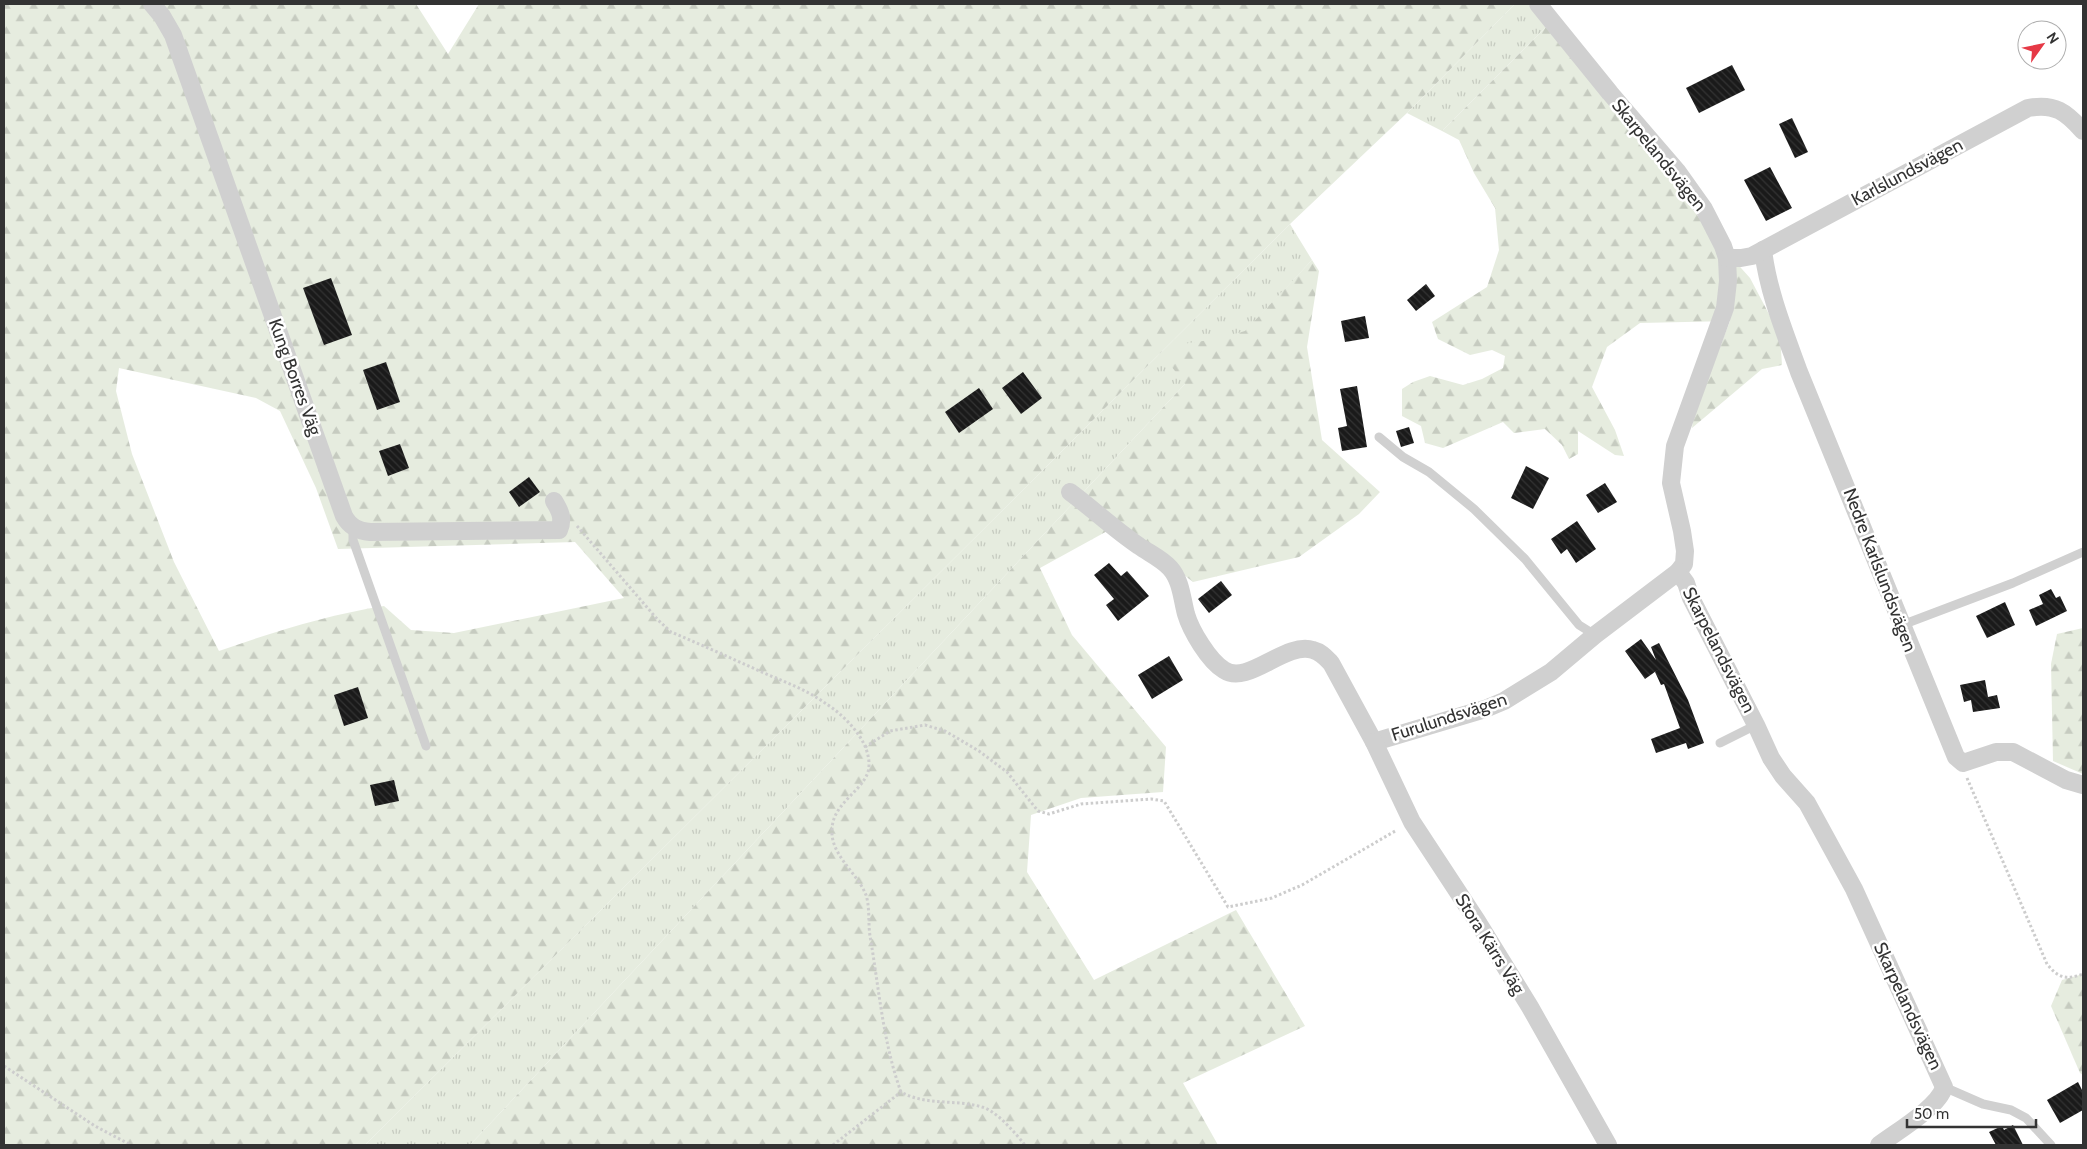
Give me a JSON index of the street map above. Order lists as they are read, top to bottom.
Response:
{
  "streets": {
    "street": [
      "Skarpelandsvägen",
      "Karlslundsvägen",
      "Kung Borres Väg",
      "Nedre Karlslundsvägen",
      "Furulundsvägen",
      "Stora Kärrs Väg"
    ]
  },
  "crossings": [
    ["Skarpelandsvägen", "Karlslundsvägen"],
    ["Skarpelandsvägen", "Furulundsvägen"],
    ["Karlslundsvägen", "Nedre Karlslundsvägen"],
    ["Furulundsvägen", "Stora Kärrs Väg"]
  ],
  "scale_bar": "50 m",
  "north": "top right"
}
